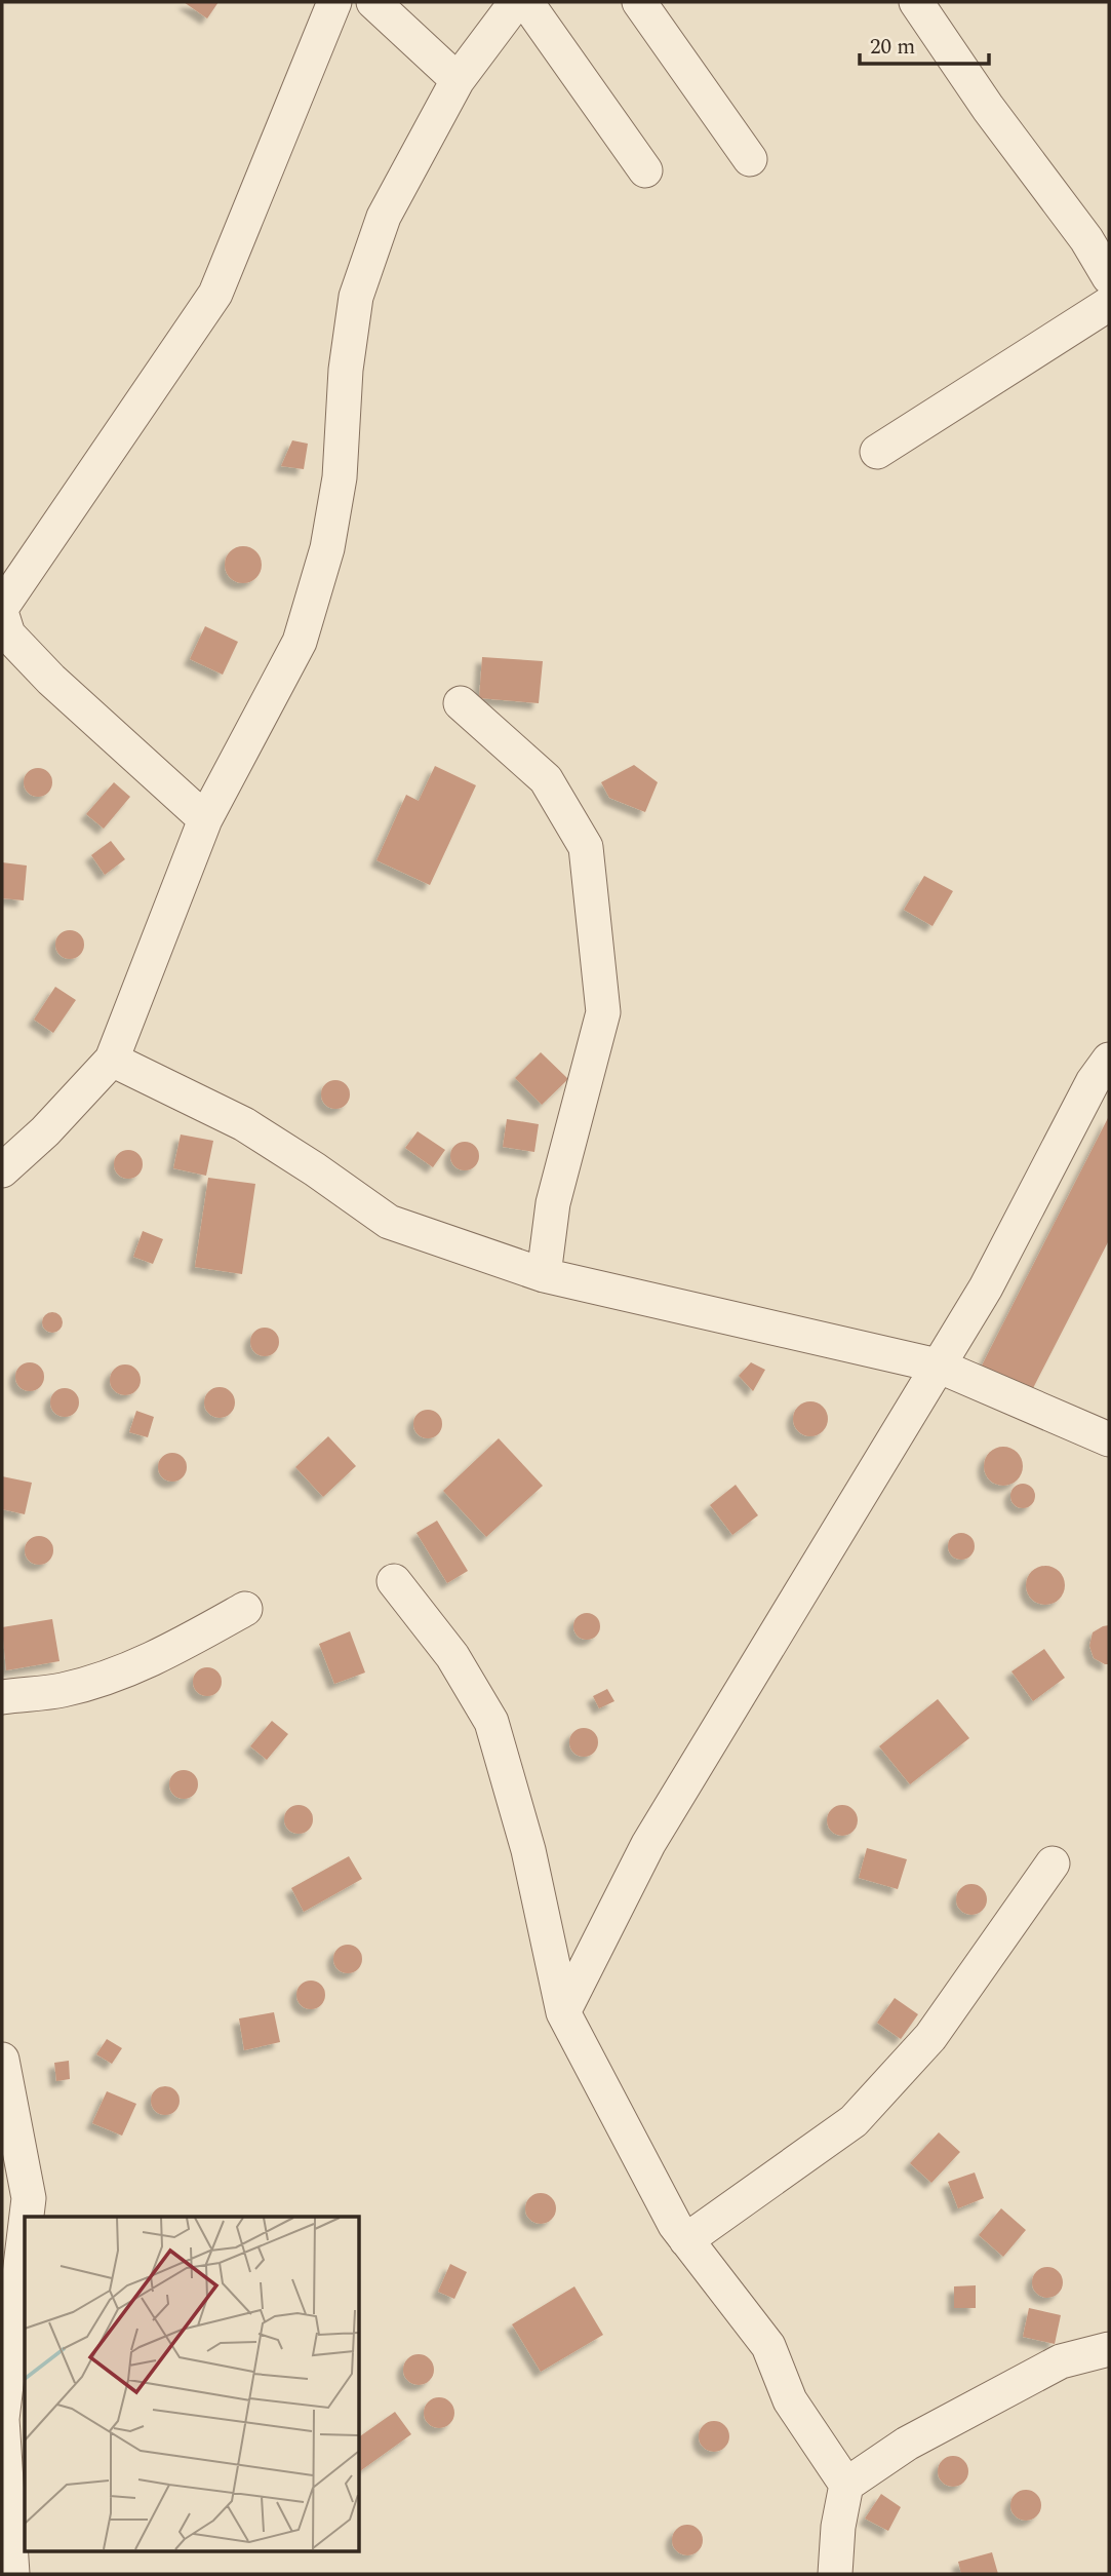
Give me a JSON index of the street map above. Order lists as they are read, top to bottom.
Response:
{
  "scale_bar": "20 m"
}
